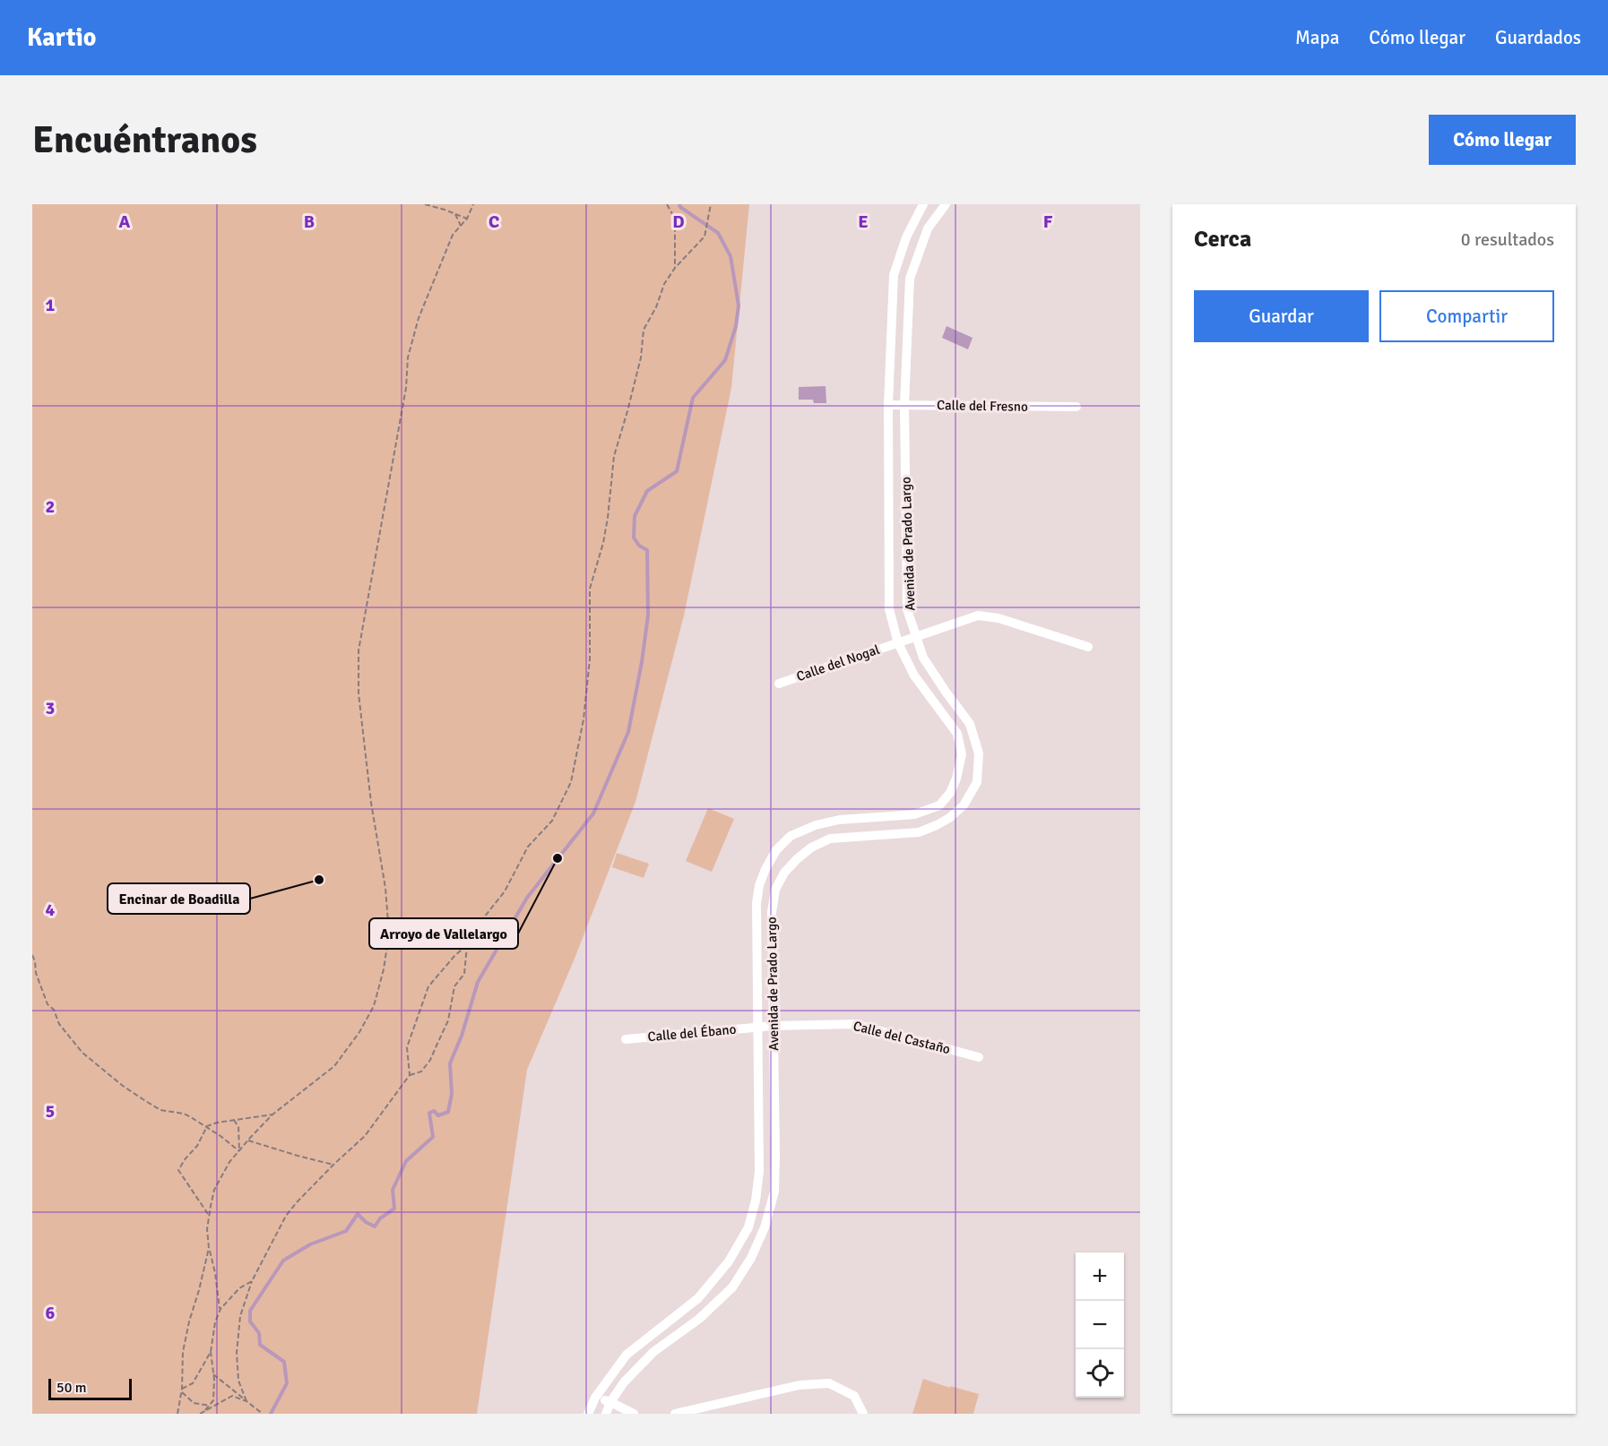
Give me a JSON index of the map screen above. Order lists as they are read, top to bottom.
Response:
{
  "streets": {
    "street": [
      "Calle del Fresno",
      "Avenida de Prado Largo",
      "Calle del Nogal",
      "Calle del Ébano",
      "Calle del Castaño"
    ]
  },
  "crossings": [
    ["Calle del Fresno", "Avenida de Prado Largo"],
    ["Avenida de Prado Largo", "Calle del Nogal"],
    ["Avenida de Prado Largo", "Calle del Ébano"],
    ["Avenida de Prado Largo", "Calle del Castaño"],
    ["Calle del Ébano", "Calle del Castaño"]
  ],
  "places": ["Arroyo de Vallelargo", "Encinar de Boadilla"],
  "scale_bar": "50 m",
  "page": {
    "header": "Kartio",
    "nav": ["Mapa", "Cómo llegar", "Guardados"],
    "buttons": [
      "Cómo llegar",
      ["Guardar", "Compartir"]
    ],
    "title": "Encuéntranos",
    "heading": ["Cerca", "0 resultados"],
    "map_buttons": ["+", "−"],
    "scale": "50 m"
  },
  "grid": {
    "columns": [
      "A",
      "B",
      "C",
      "D",
      "E",
      "F"
    ],
    "rows": [
      "1",
      "2",
      "3",
      "4",
      "5",
      "6"
    ]
  }
}
